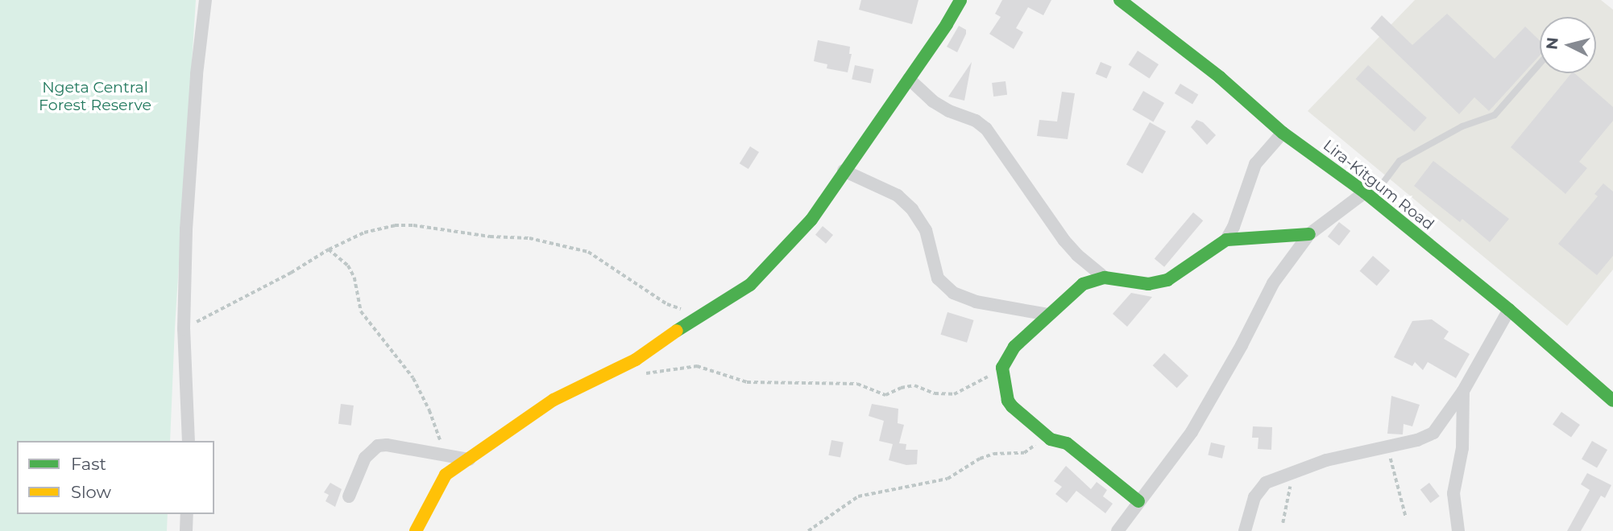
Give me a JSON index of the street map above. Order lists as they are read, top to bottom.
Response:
{
  "streets": {
    "street": ["Lira-Kitgum Road"]
  },
  "parks": ["Ngeta Central Forest Reserve"],
  "legend": ["Fast", "Slow"],
  "north": "left"
}
